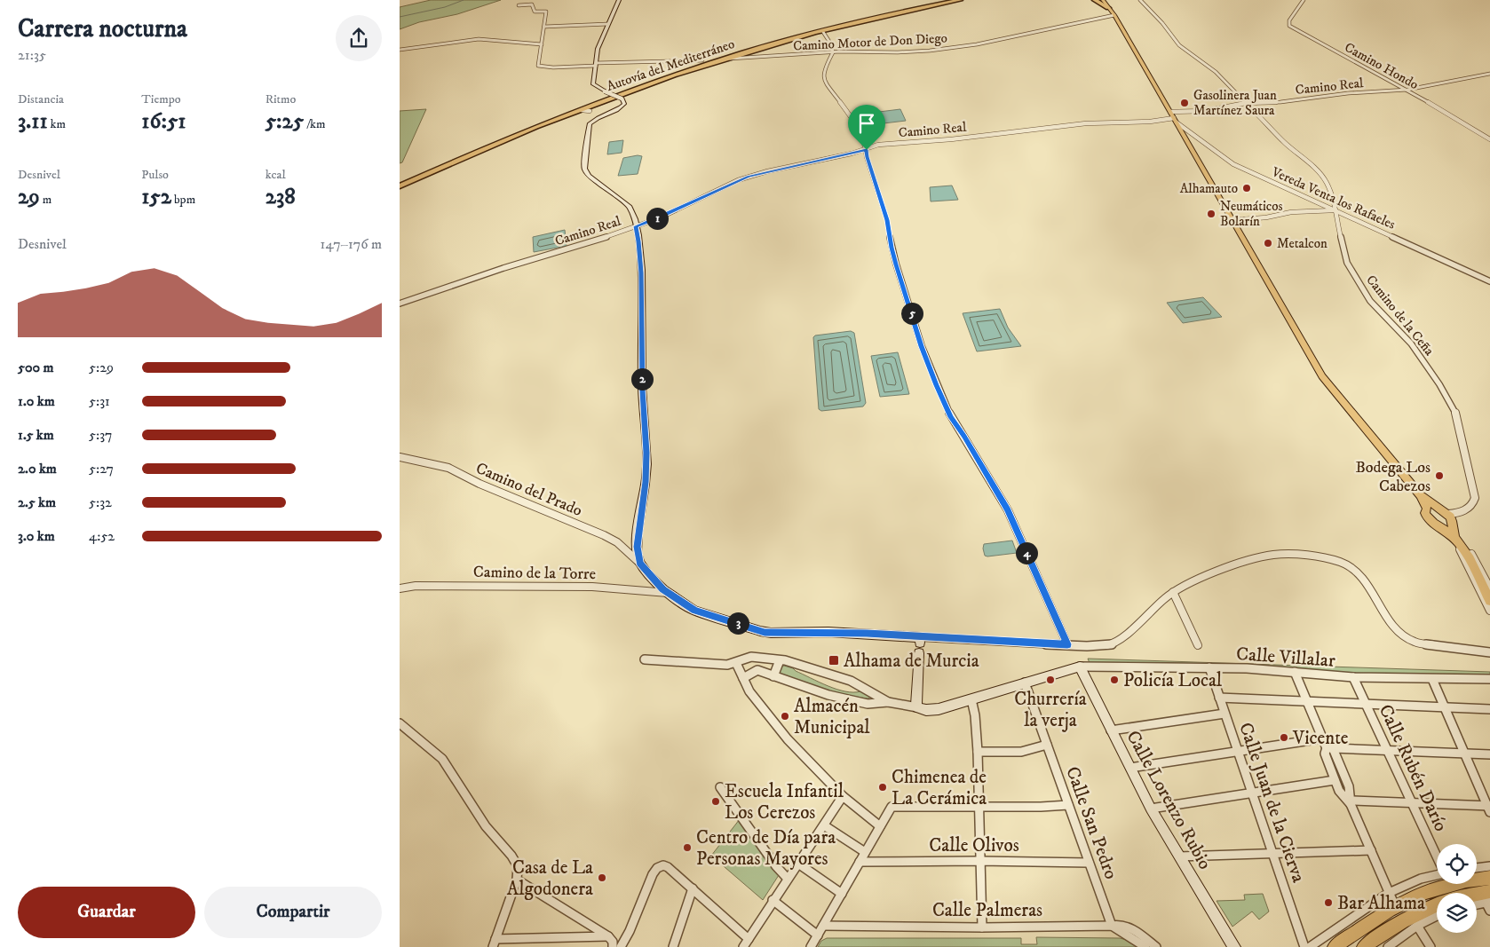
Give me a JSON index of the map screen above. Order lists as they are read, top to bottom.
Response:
{
  "streets": {
    "highway": ["Autovía del Mediterráneo"],
    "main road": ["Calle Lorenzo Rubio"],
    "street": [
      "Camino Motor de Don Diego",
      "Camino Hondo",
      "Camino Real",
      "Vereda Venta los Rafaeles",
      "Camino de la Ceña",
      "Camino del Prado",
      "Camino de la Torre",
      "Calle Villalar",
      "Calle Rubén Darío",
      "Calle Juan de la Cierva",
      "Calle San Pedro",
      "Calle Olivos",
      "Calle Palmeras"
    ]
  },
  "crossings": [
    ["Camino Hondo", "Camino Real"],
    ["Camino Real", "Vereda Venta los Rafaeles"],
    ["Camino Real", "Camino de la Ceña"],
    ["Vereda Venta los Rafaeles", "Camino de la Ceña"],
    ["Calle Villalar", "Calle Rubén Darío"],
    ["Calle Villalar", "Calle Lorenzo Rubio"],
    ["Calle Villalar", "Calle Juan de la Cierva"],
    ["Calle San Pedro", "Calle Olivos"],
    ["Calle San Pedro", "Calle Palmeras"]
  ],
  "places": {
    "other": [
      "Gasolinera Juan Martínez Saura",
      "Alhamauto",
      "Neumáticos Bolarín",
      "Metalcon",
      "Bodega Los Cabezos",
      "Churrería la verja",
      "Policía Local",
      "Almacén Municipal",
      "Vicente",
      "Chimenea de La Cerámica",
      "Escuela Infantil Los Cerezos",
      "Centro de Día para Personas Mayores",
      "Casa de La Algodonera",
      "Bar Alhama"
    ],
    "transit": ["Alhama de Murcia"]
  },
  "page": {
    "heading": ["Carrera nocturna", "21:35"],
    "stats": [
      ["Distancia", "3.11 km"],
      ["Tiempo", "16:51"],
      ["Ritmo", "5:25 /km"],
      ["Desnivel", "29 m"],
      ["Pulso", "152 bpm"],
      ["kcal", "238"]
    ],
    "pins": [
      "1",
      "5",
      "2",
      "4",
      "3"
    ],
    "chart": ["Desnivel", "147–176 m"],
    "list": [
      {
        "name": "500 m",
        "note": "5:29"
      },
      {
        "name": "1.0 km",
        "note": "5:31"
      },
      {
        "name": "1.5 km",
        "note": "5:37"
      },
      {
        "name": "2.0 km",
        "note": "5:27"
      },
      {
        "name": "2.5 km",
        "note": "5:32"
      },
      {
        "name": "3.0 km",
        "note": "4:52"
      }
    ],
    "buttons": ["Guardar", "Compartir"]
  }
}
